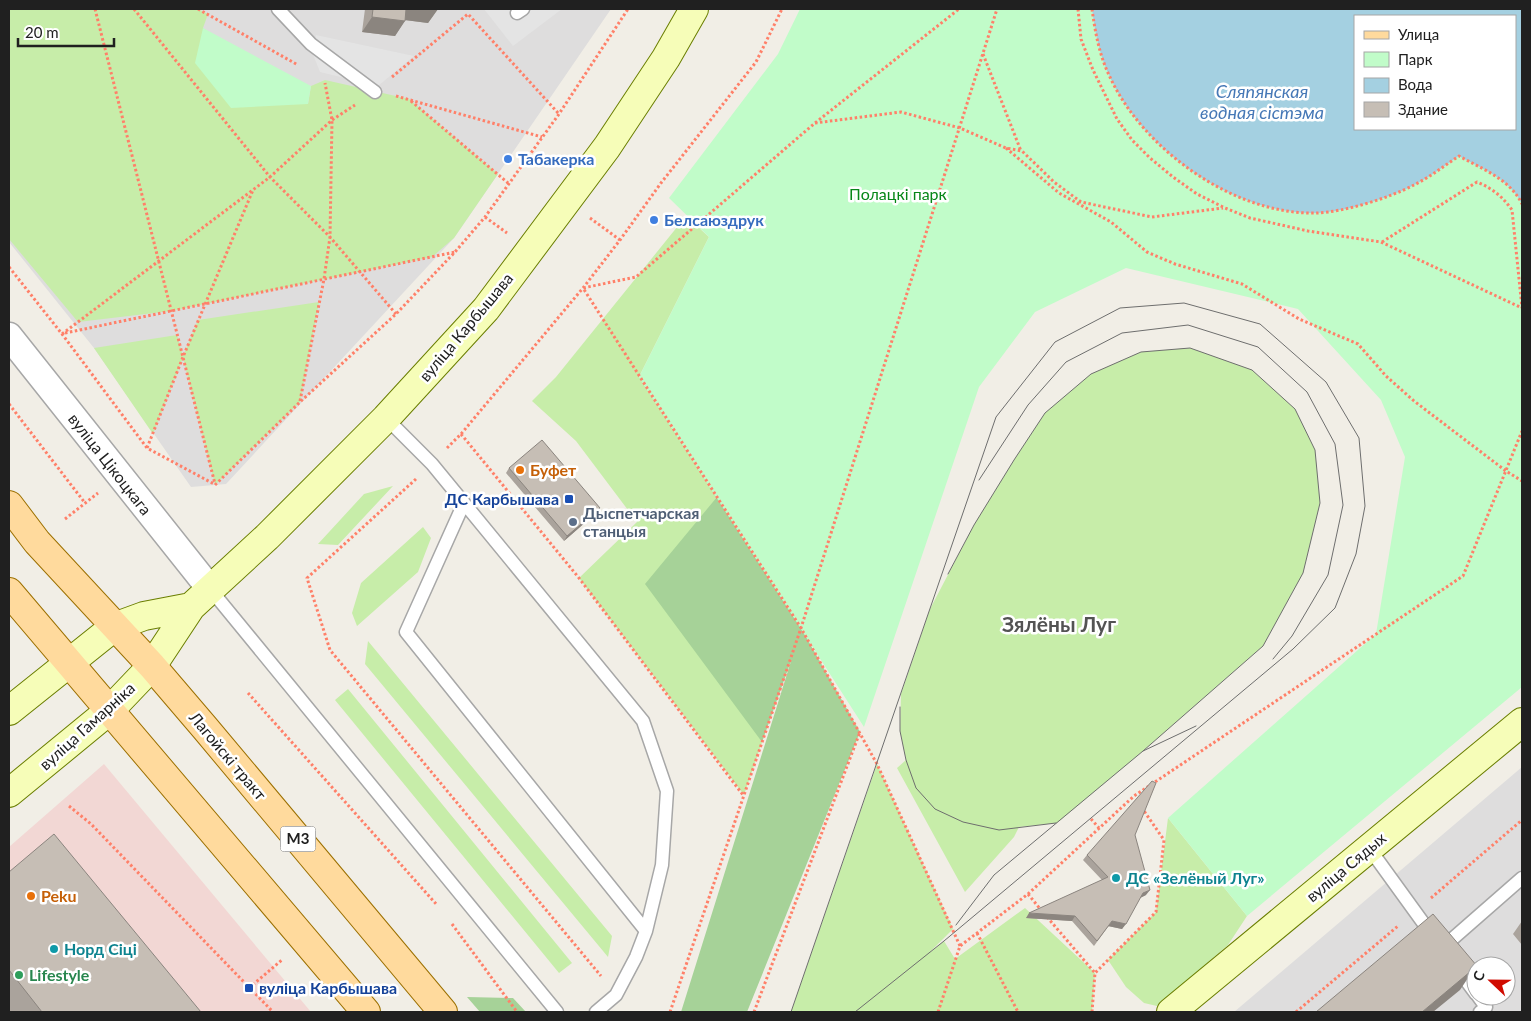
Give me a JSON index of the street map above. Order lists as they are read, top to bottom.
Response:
{
  "streets": {
    "main road": [
      "вуліца Карбышава",
      "вуліца Гамарніка",
      "Лагойскі тракт",
      "М3",
      "вуліца Сядых"
    ],
    "street": ["вуліца Цікоцкага"]
  },
  "crossings": [
    ["вуліца Карбышава", "вуліца Цікоцкага"],
    ["вуліца Карбышава", "вуліца Гамарніка"],
    ["вуліца Цікоцкага", "вуліца Гамарніка"],
    ["вуліца Гамарніка", "Лагойскі тракт"]
  ],
  "districts": ["Зялёны Луг"],
  "water": ["Сляпянская водная сістэма"],
  "parks": ["Полацкі парк"],
  "places": {
    "other": [
      "Табакерка",
      "Белсаюздрук",
      "Буфет",
      "Дыспетчарская станцыя",
      "ДС «Зелёный Луг»",
      "Peku",
      "Норд Сіці",
      "Lifestyle"
    ],
    "transit": ["ДС Карбышава", "вуліца Карбышава"]
  },
  "legend": [
    "Улица",
    "Парк",
    "Вода",
    "Здание"
  ],
  "scale_bar": "20 m",
  "north": "left"
}
